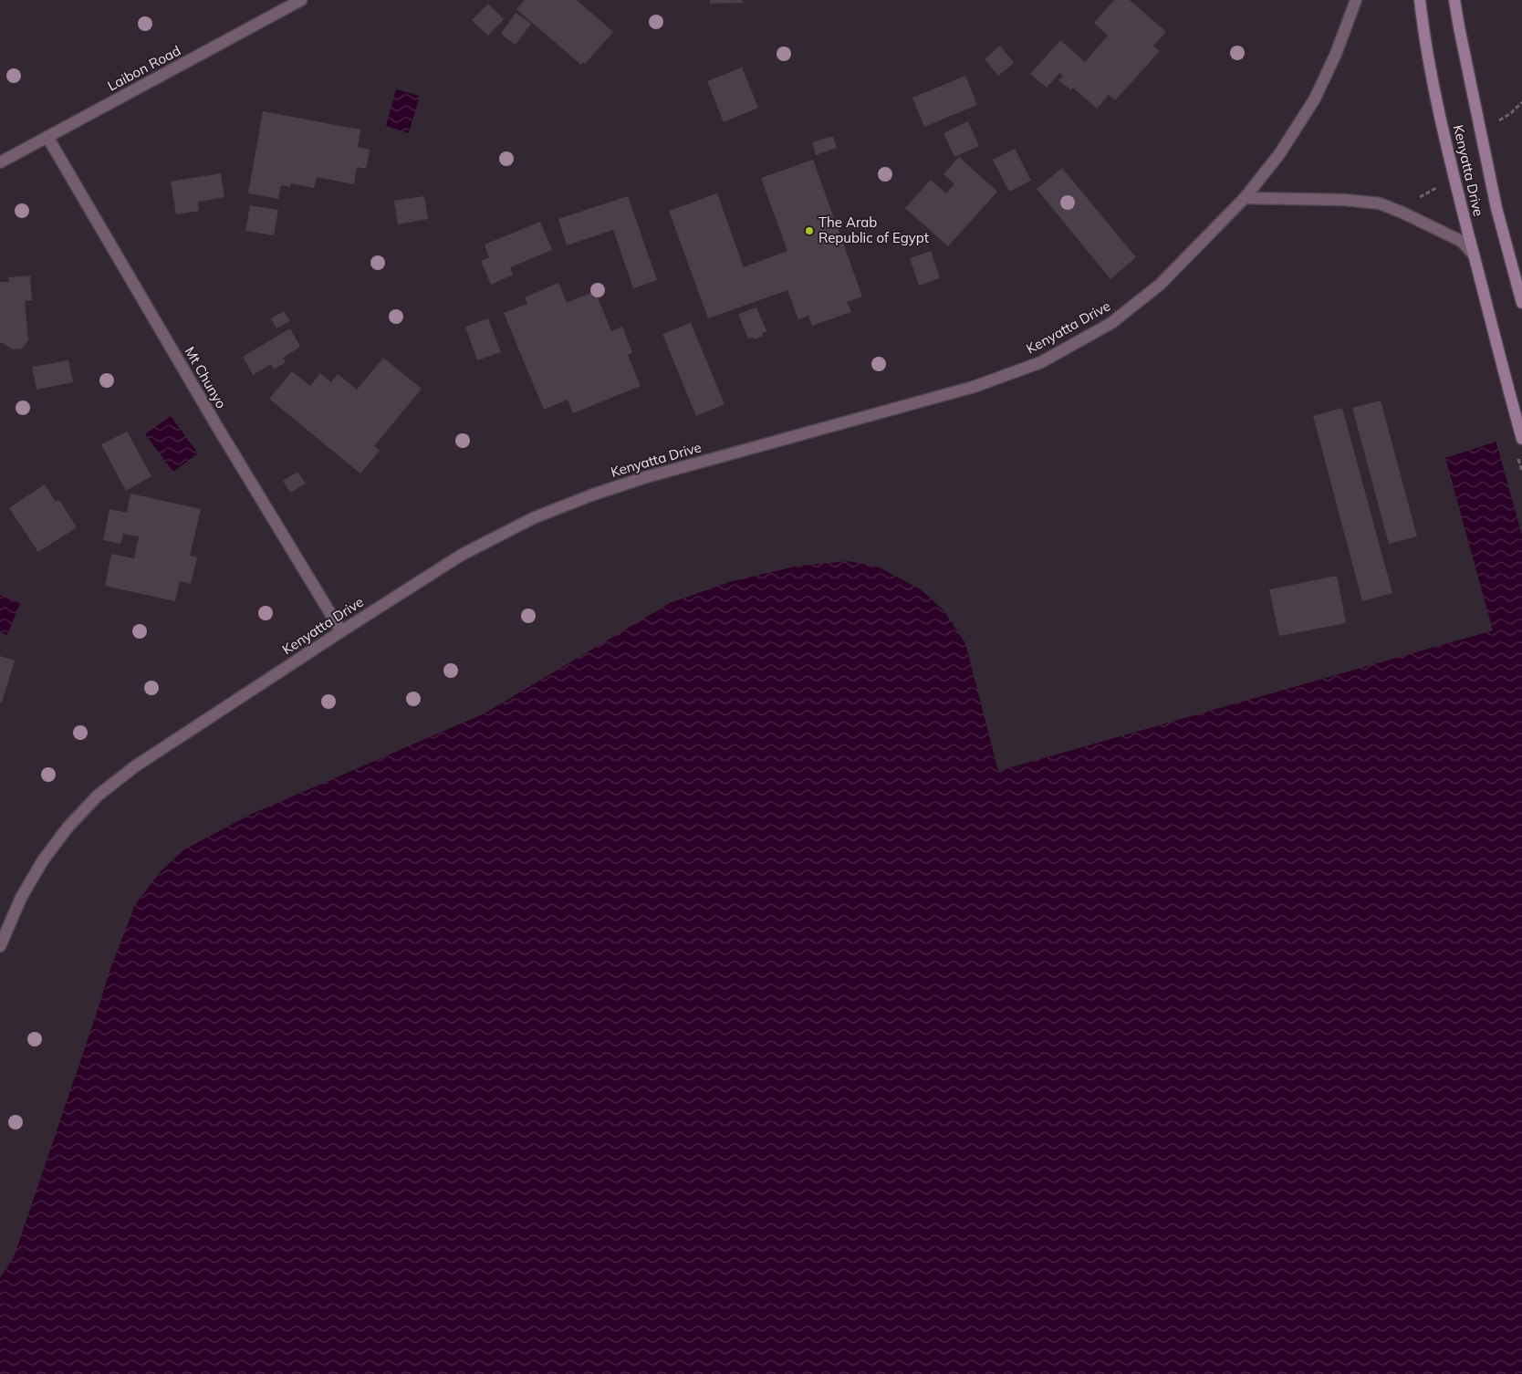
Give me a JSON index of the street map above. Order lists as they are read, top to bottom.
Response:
{
  "streets": {
    "main road": ["Kenyatta Drive"],
    "street": ["Laibon Road", "Mt Chunyo"]
  },
  "crossings": [
    ["Laibon Road", "Mt Chunyo"],
    ["Kenyatta Drive", "Mt Chunyo"]
  ],
  "places": ["The Arab Republic of Egypt"]
}
